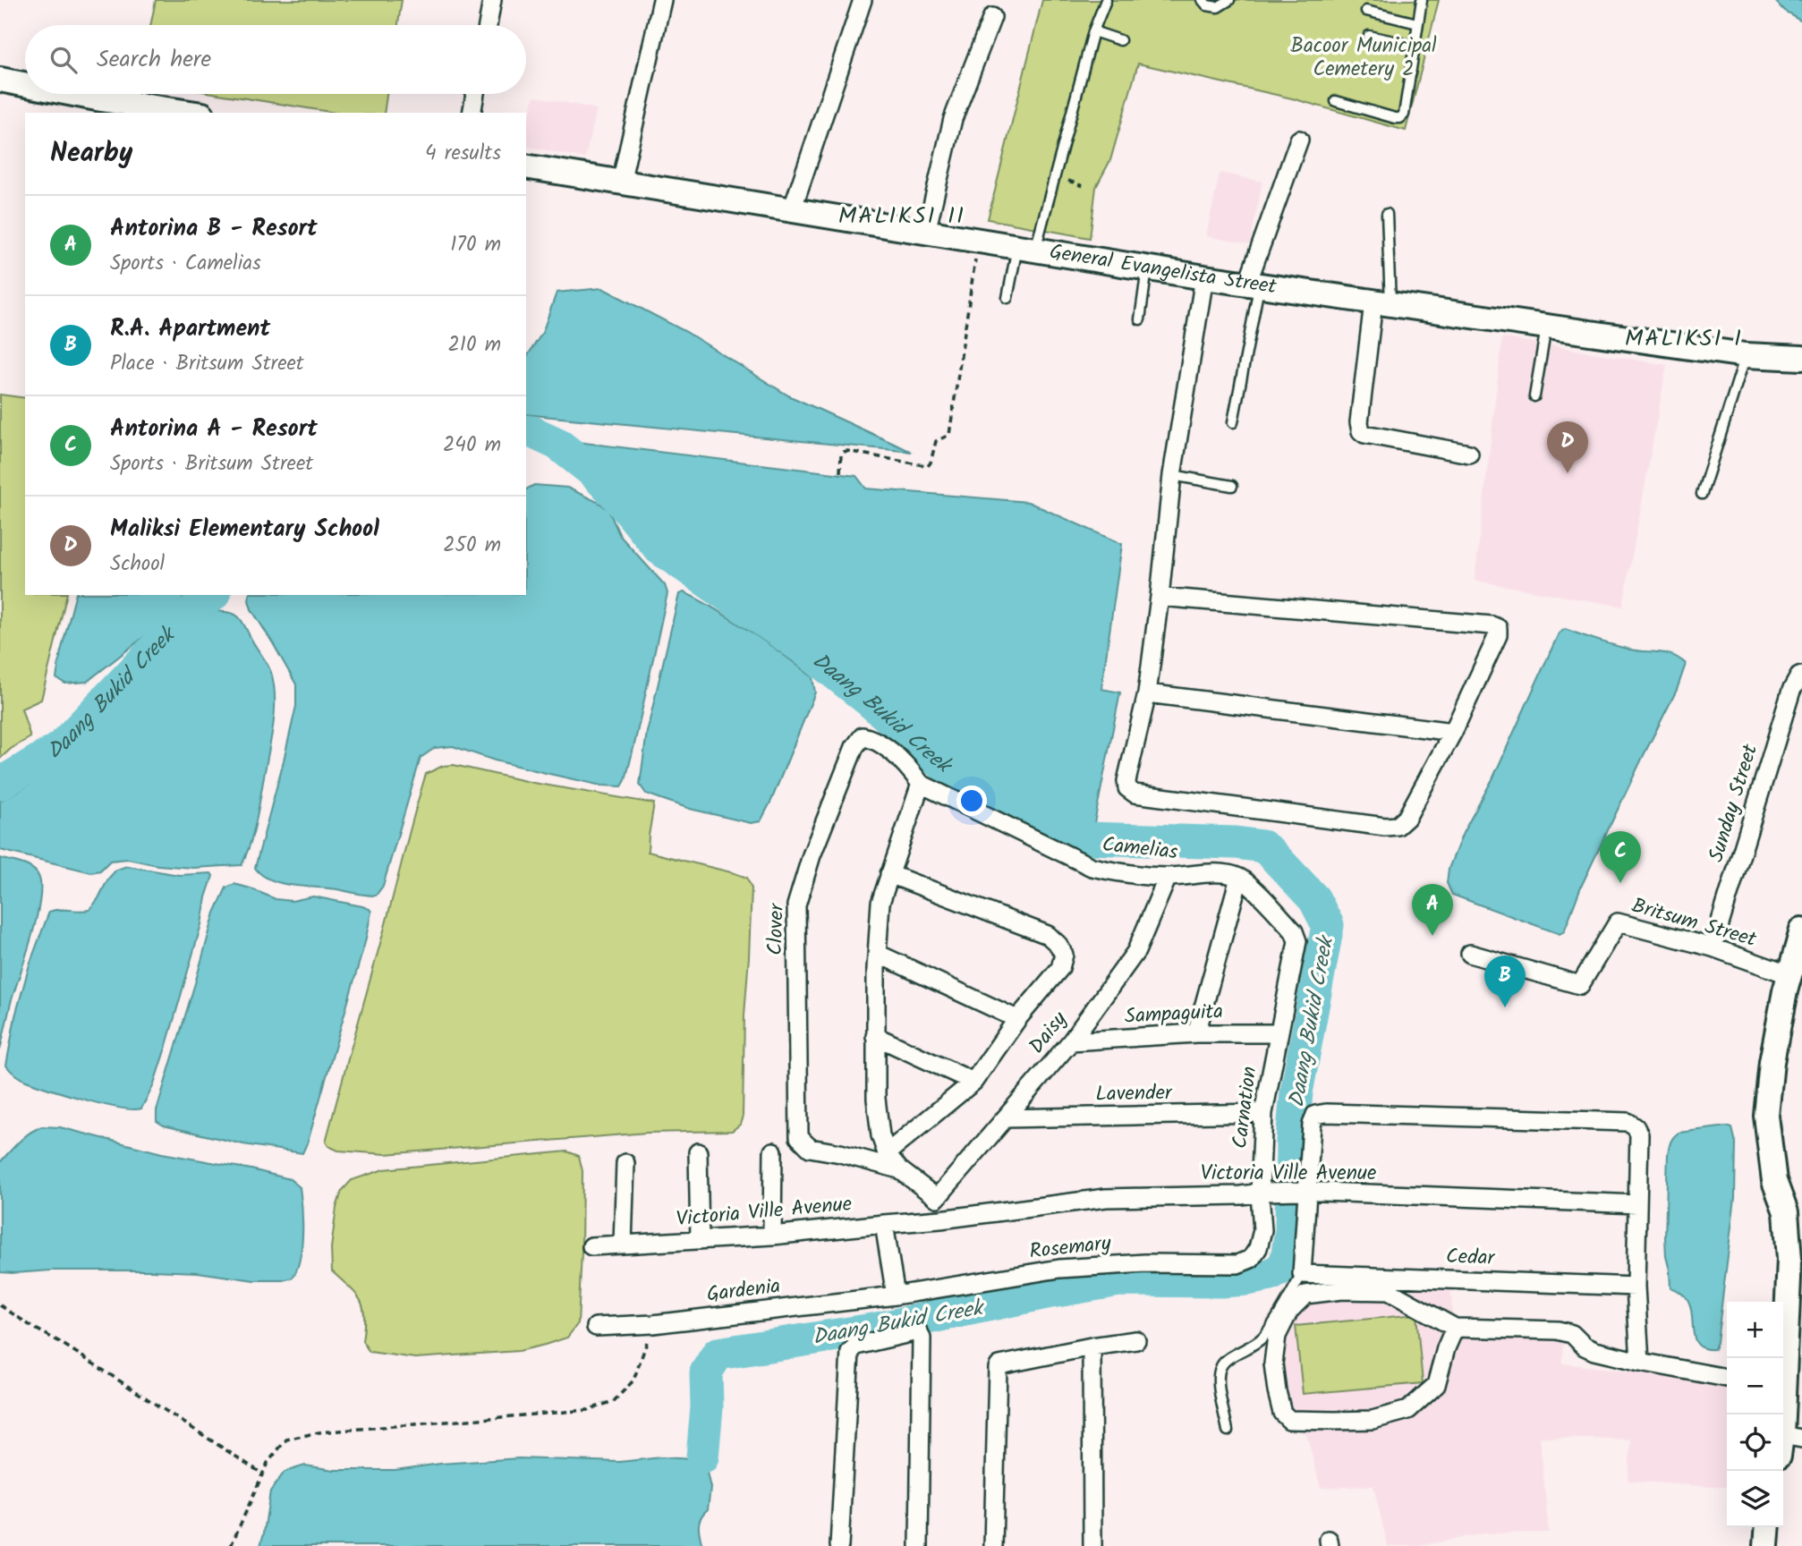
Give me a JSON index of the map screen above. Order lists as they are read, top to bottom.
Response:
{
  "streets": {
    "main road": ["General Evangelista Street"],
    "street": [
      "Sunday Street",
      "Camelias",
      "Britsum Street",
      "Clover",
      "Sampaguita",
      "Daisy",
      "Lavender",
      "Carnation",
      "Victoria Ville Avenue",
      "Rosemary",
      "Cedar",
      "Gardenia"
    ]
  },
  "crossings": [
    ["Sunday Street", "Britsum Street"],
    ["Camelias", "Clover"],
    ["Camelias", "Daisy"],
    ["Camelias", "Carnation"],
    ["Sampaguita", "Daisy"],
    ["Sampaguita", "Carnation"],
    ["Daisy", "Lavender"],
    ["Lavender", "Carnation"],
    ["Carnation", "Victoria Ville Avenue"],
    ["Carnation", "Rosemary"],
    ["Rosemary", "Gardenia"]
  ],
  "districts": ["MALIKSI II", "MALIKSI I"],
  "water": ["Daang Bukid Creek"],
  "parks": ["Bacoor Municipal Cemetery 2"],
  "page": {
    "search": "Search here",
    "heading": ["Nearby", "4 results"],
    "list": [
      {
        "mark": "A",
        "name": "Antorina B - Resort",
        "note": "Sports · Camelias",
        "value": "170 m"
      },
      {
        "mark": "B",
        "name": "R.A. Apartment",
        "note": "Place · Britsum Street",
        "value": "210 m"
      },
      {
        "mark": "C",
        "name": "Antorina A - Resort",
        "note": "Sports · Britsum Street",
        "value": "240 m"
      },
      {
        "mark": "D",
        "name": "Maliksi Elementary School",
        "note": "School",
        "value": "250 m"
      }
    ],
    "pins": [
      "D",
      "C",
      "A",
      "B"
    ],
    "map_buttons": ["+", "−"]
  }
}
